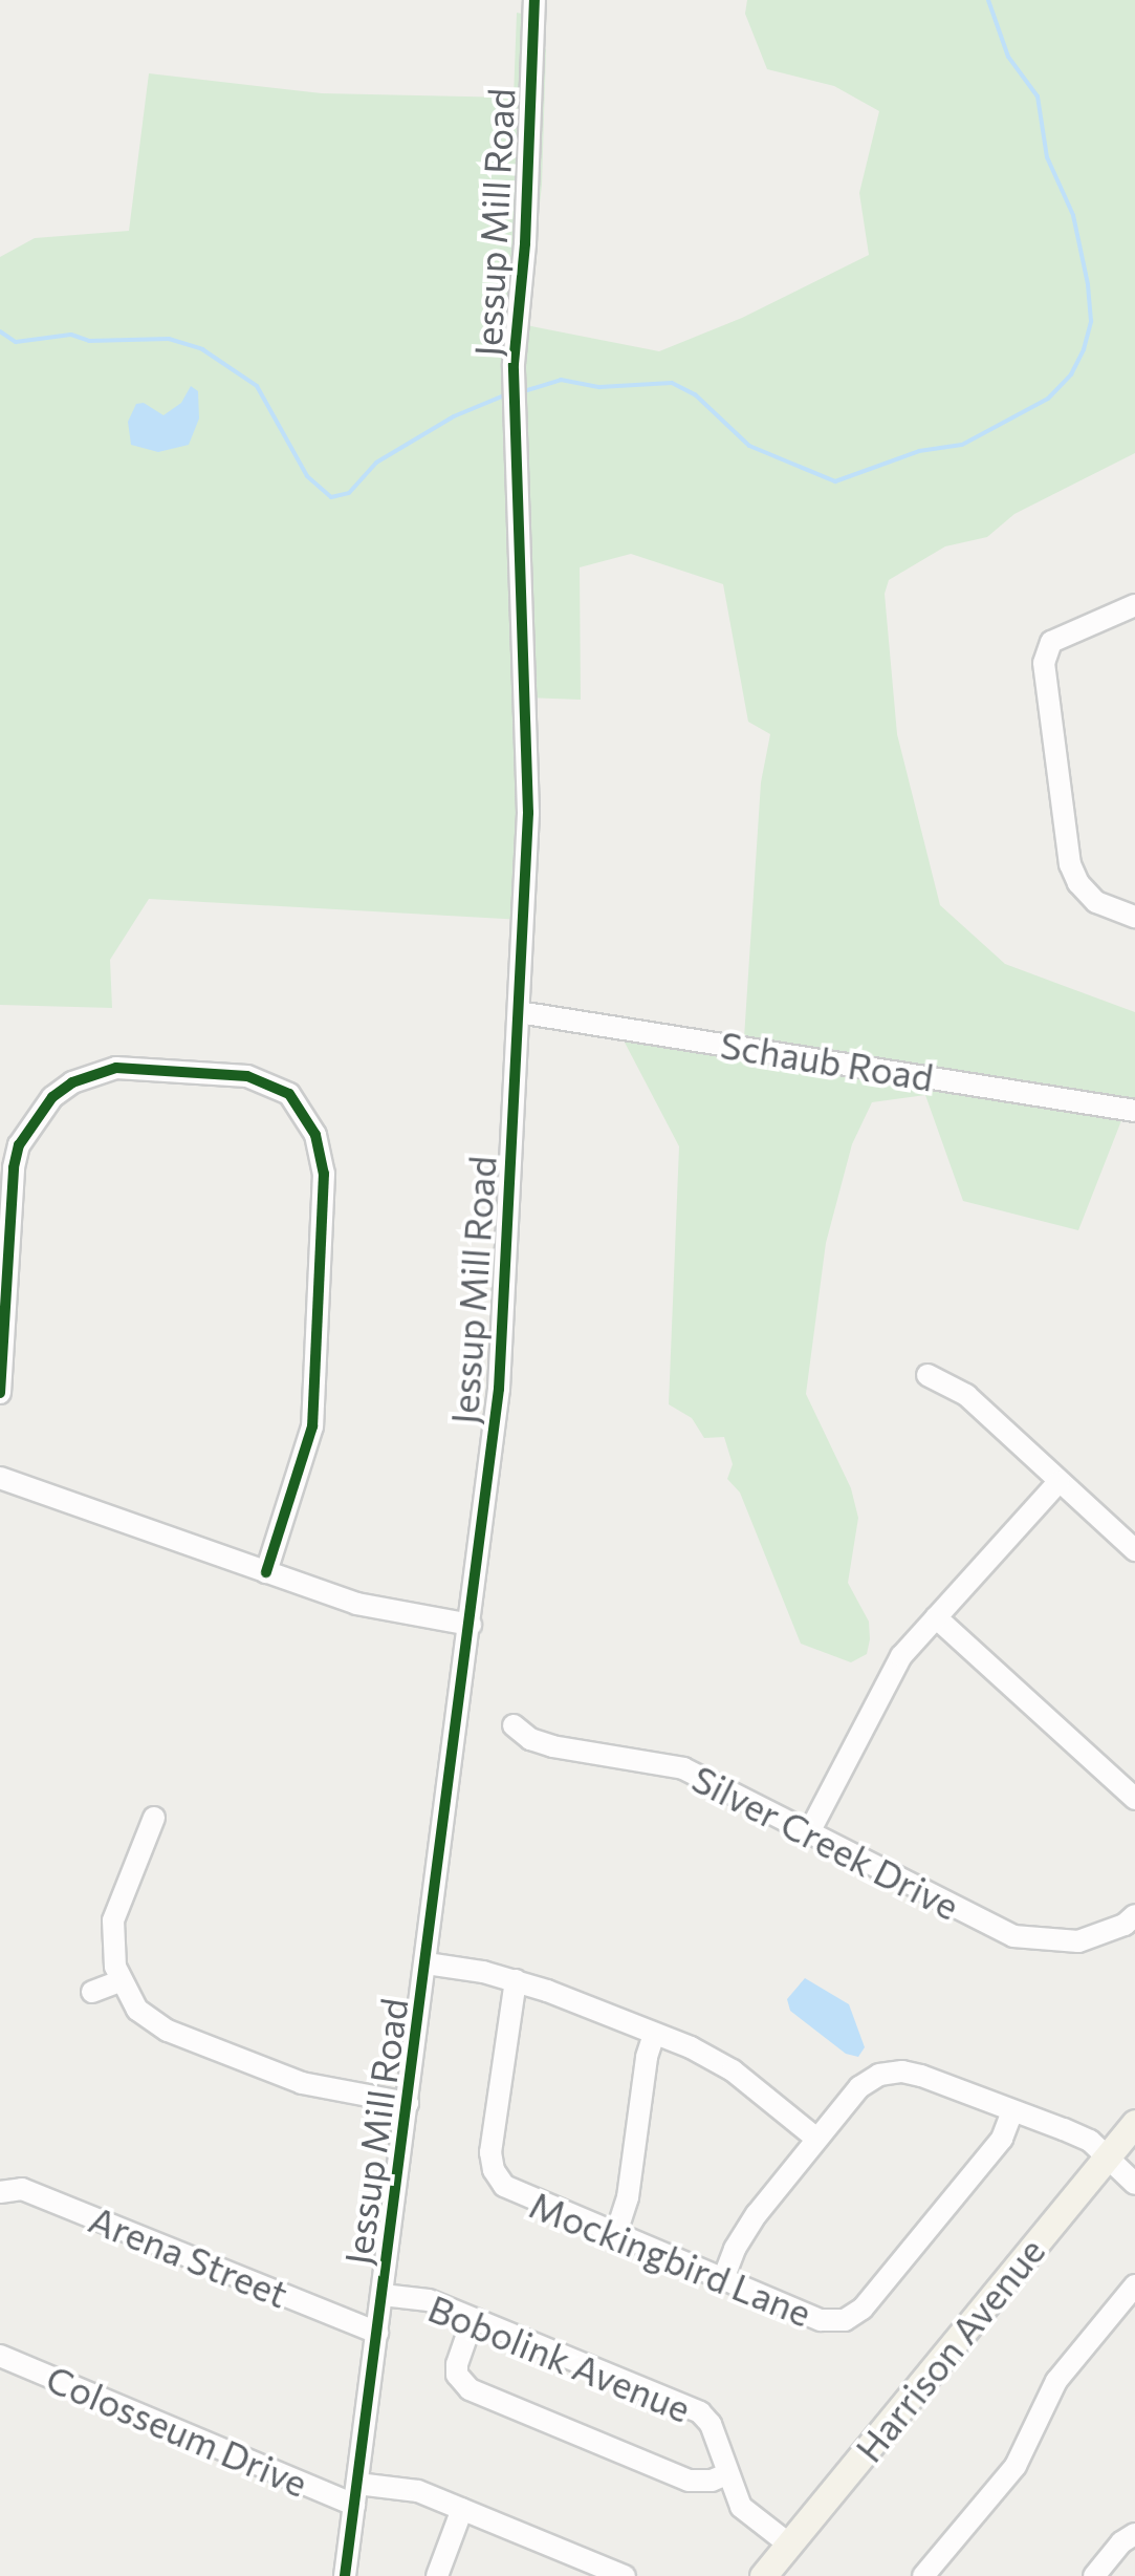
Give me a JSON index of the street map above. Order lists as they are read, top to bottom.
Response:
{
  "streets": {
    "main road": ["Harrison Avenue"],
    "street": [
      "Jessup Mill Road",
      "Schaub Road",
      "Silver Creek Drive",
      "Arena Street",
      "Mockingbird Lane",
      "Bobolink Avenue",
      "Colosseum Drive"
    ]
  },
  "crossings": [
    ["Jessup Mill Road", "Schaub Road"],
    ["Jessup Mill Road", "Arena Street"],
    ["Jessup Mill Road", "Bobolink Avenue"],
    ["Jessup Mill Road", "Colosseum Drive"],
    ["Harrison Avenue", "Bobolink Avenue"]
  ]
}
